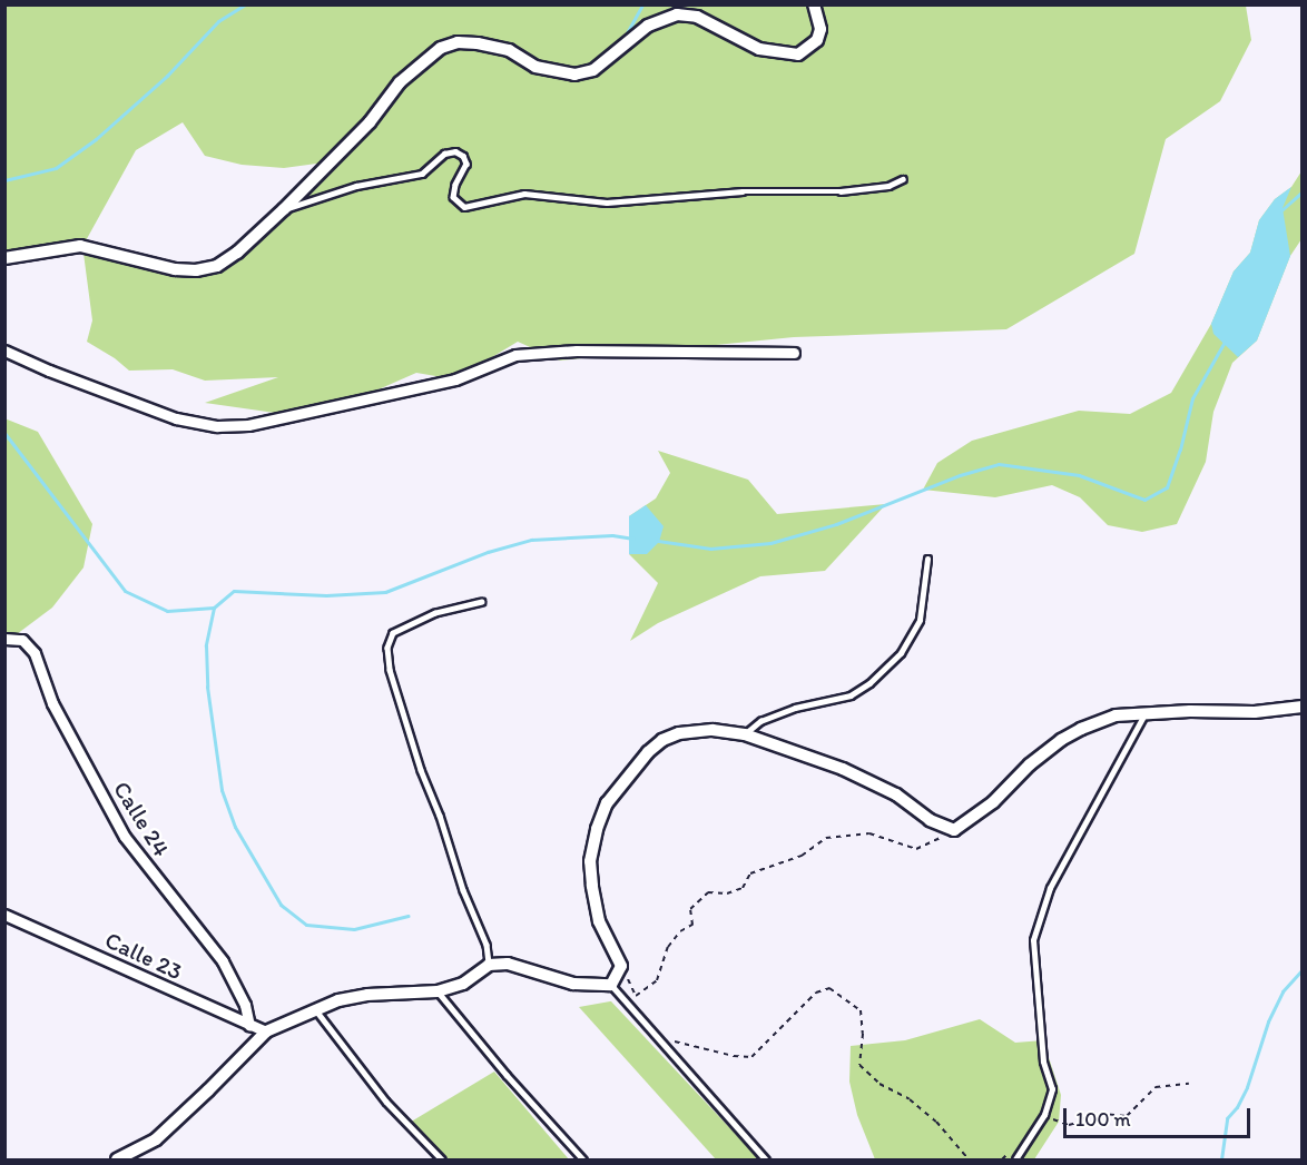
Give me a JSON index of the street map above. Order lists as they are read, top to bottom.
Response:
{
  "streets": {
    "street": ["Calle 24", "Calle 23"]
  },
  "crossings": [
    ["Calle 24", "Calle 23"]
  ],
  "scale_bar": "100 m"
}
